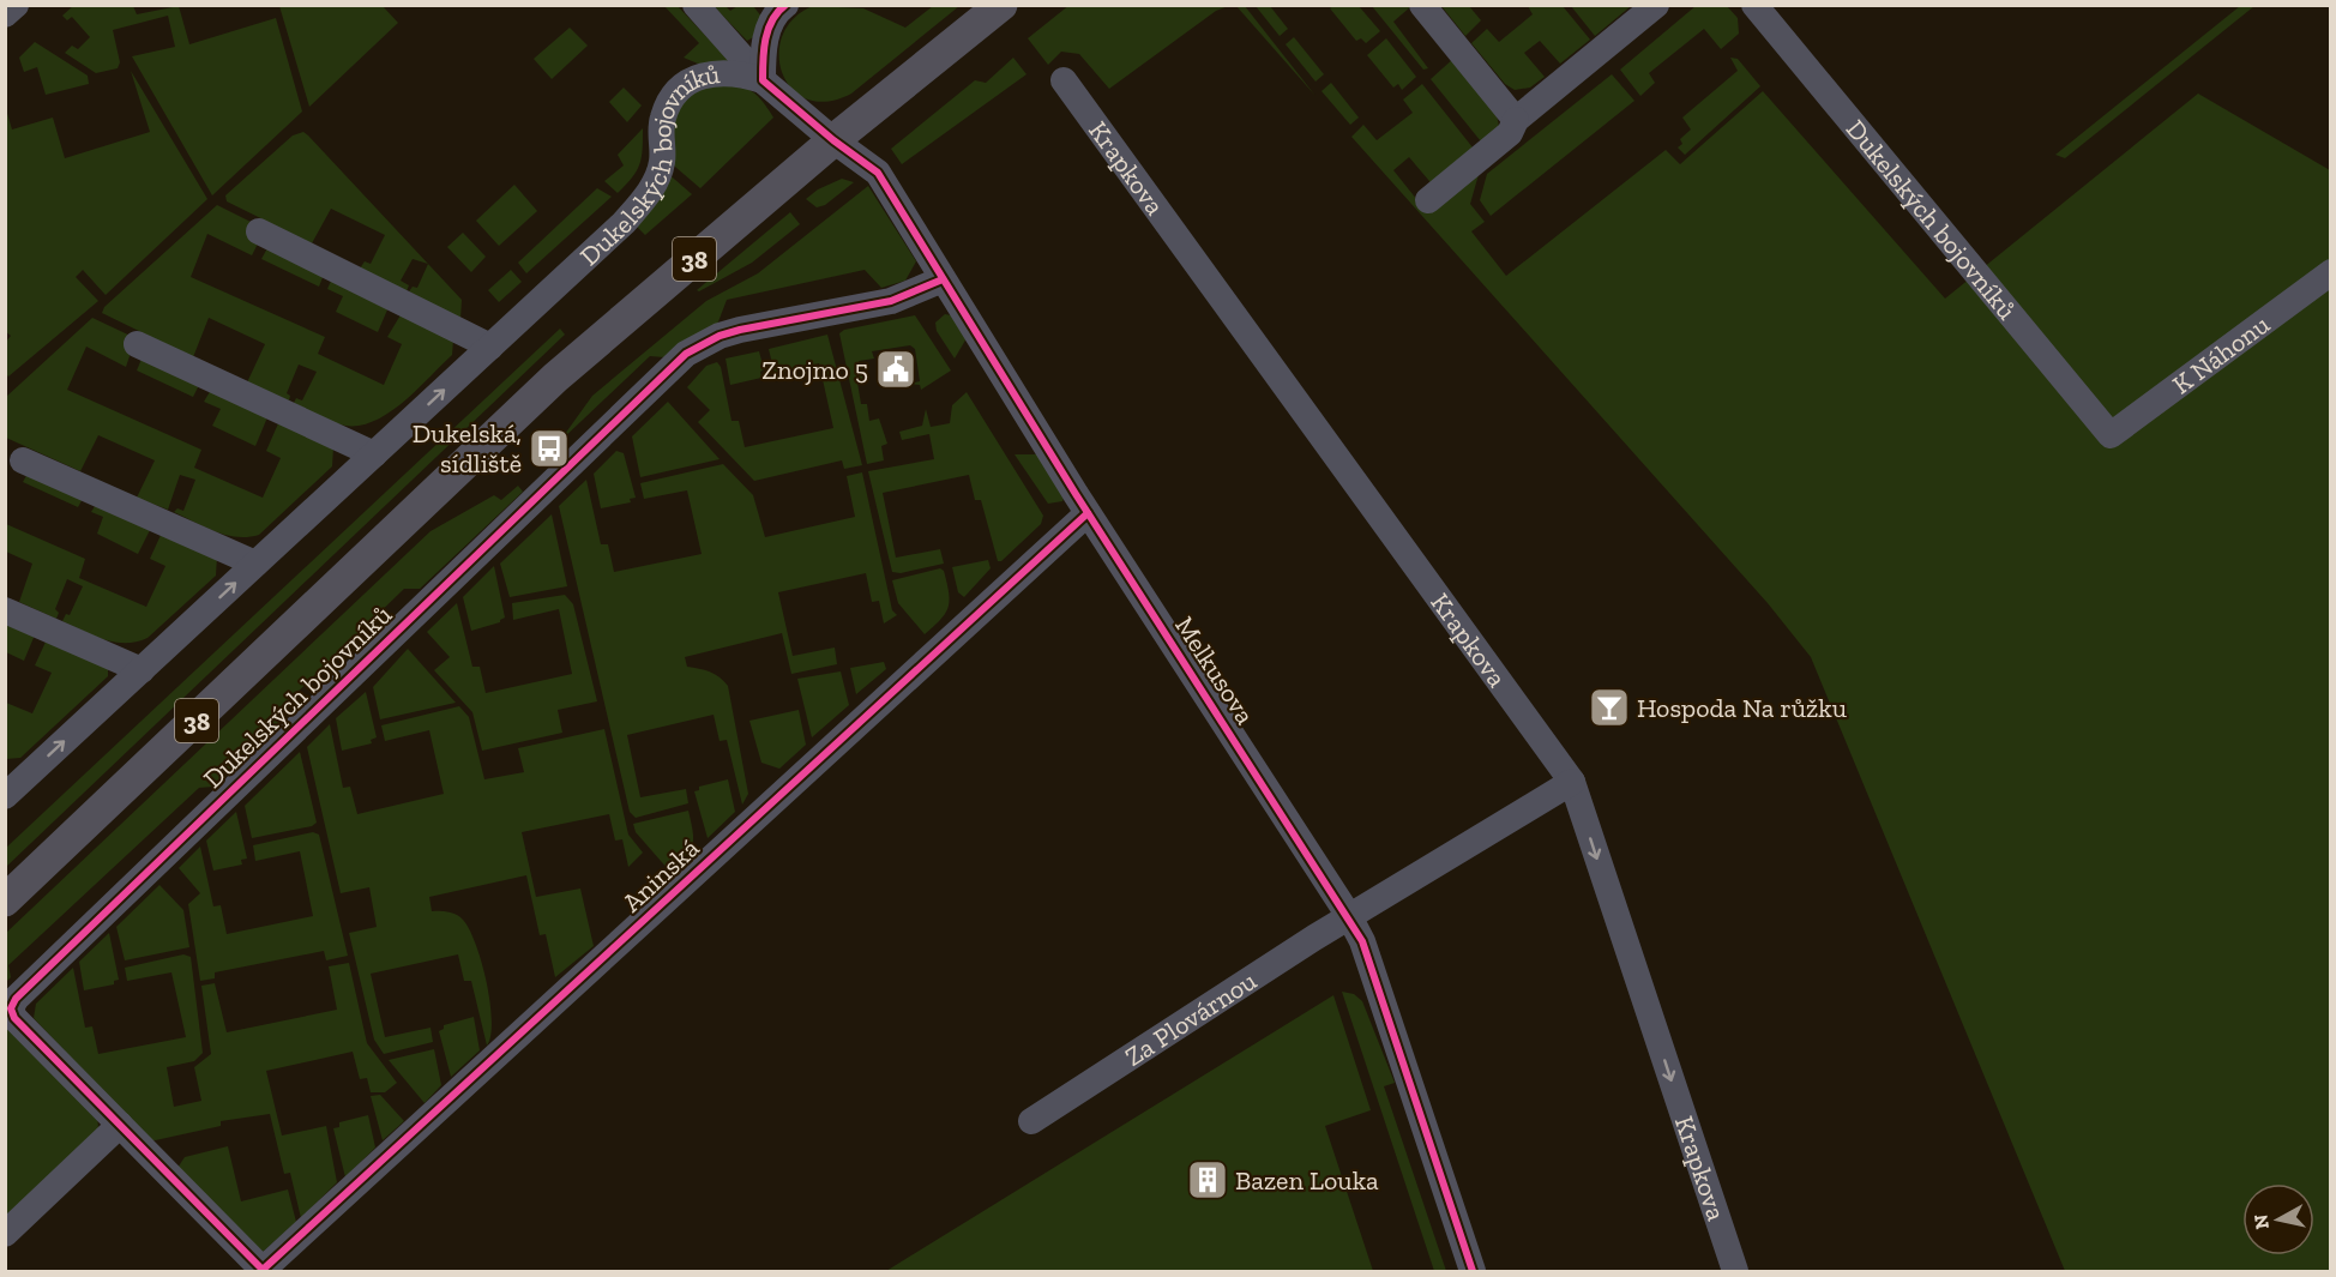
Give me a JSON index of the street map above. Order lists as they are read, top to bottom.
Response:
{
  "streets": {
    "main road": ["Dukelských bojovníků", "38"],
    "street": [
      "Krapkova",
      "K Náhonu",
      "Melkusova",
      "Aninská",
      "Za Plovárnou"
    ]
  },
  "crossings": [
    ["Krapkova", "Za Plovárnou"],
    ["Dukelských bojovníků", "K Náhonu"],
    ["Dukelských bojovníků", "Melkusova"],
    ["Dukelských bojovníků", "Aninská"],
    ["Melkusova", "Aninská"],
    ["Melkusova", "Za Plovárnou"]
  ],
  "one_way": ["Krapkova"],
  "places": {
    "public building": ["Znojmo 5"],
    "bus stop": ["Dukelská, sídliště"],
    "bar": ["Hospoda Na růžku"],
    "building": ["Bazen Louka"]
  },
  "north": "left"
}
